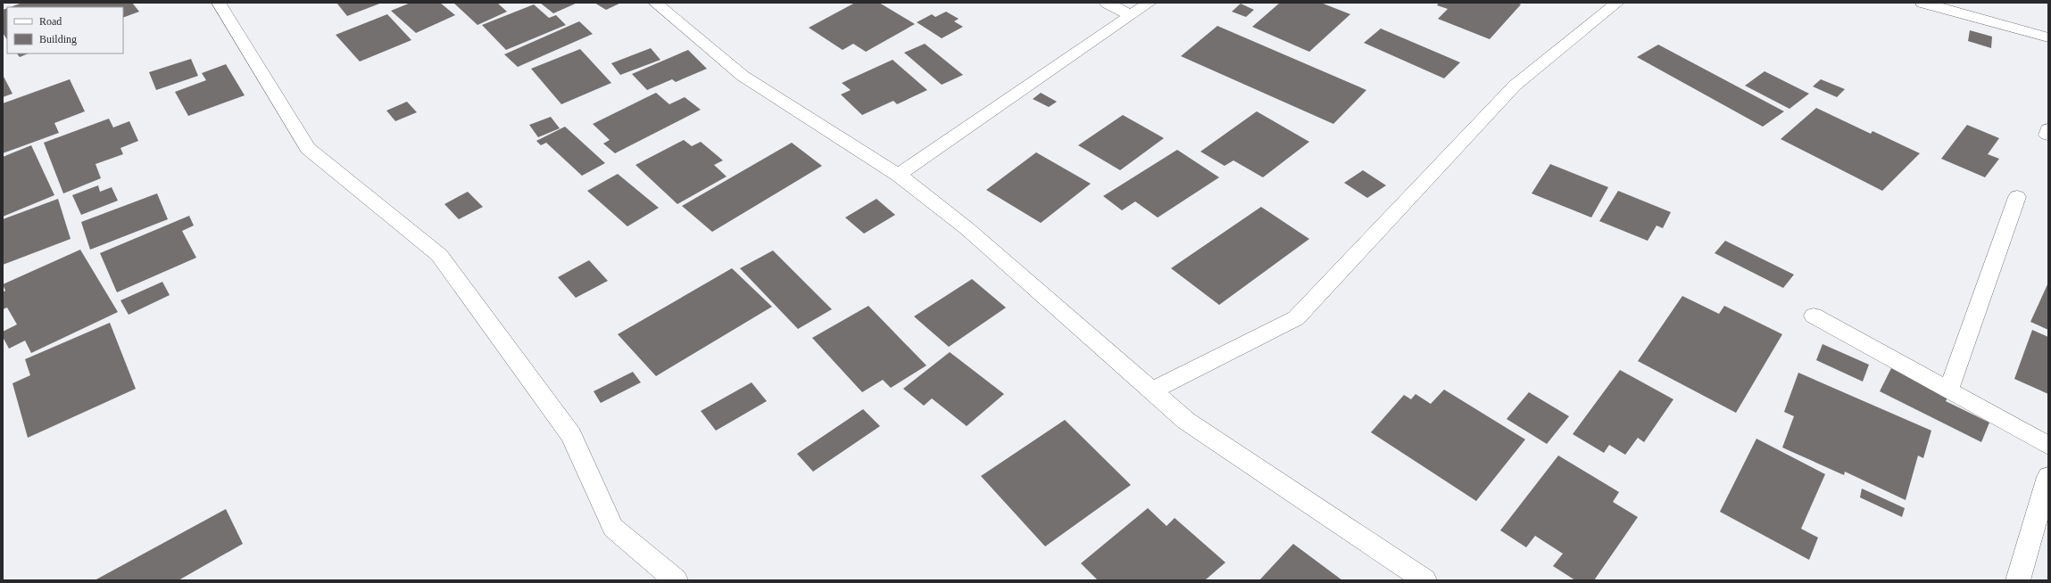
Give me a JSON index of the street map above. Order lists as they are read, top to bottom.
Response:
{
  "legend": ["Road", "Building"]
}
